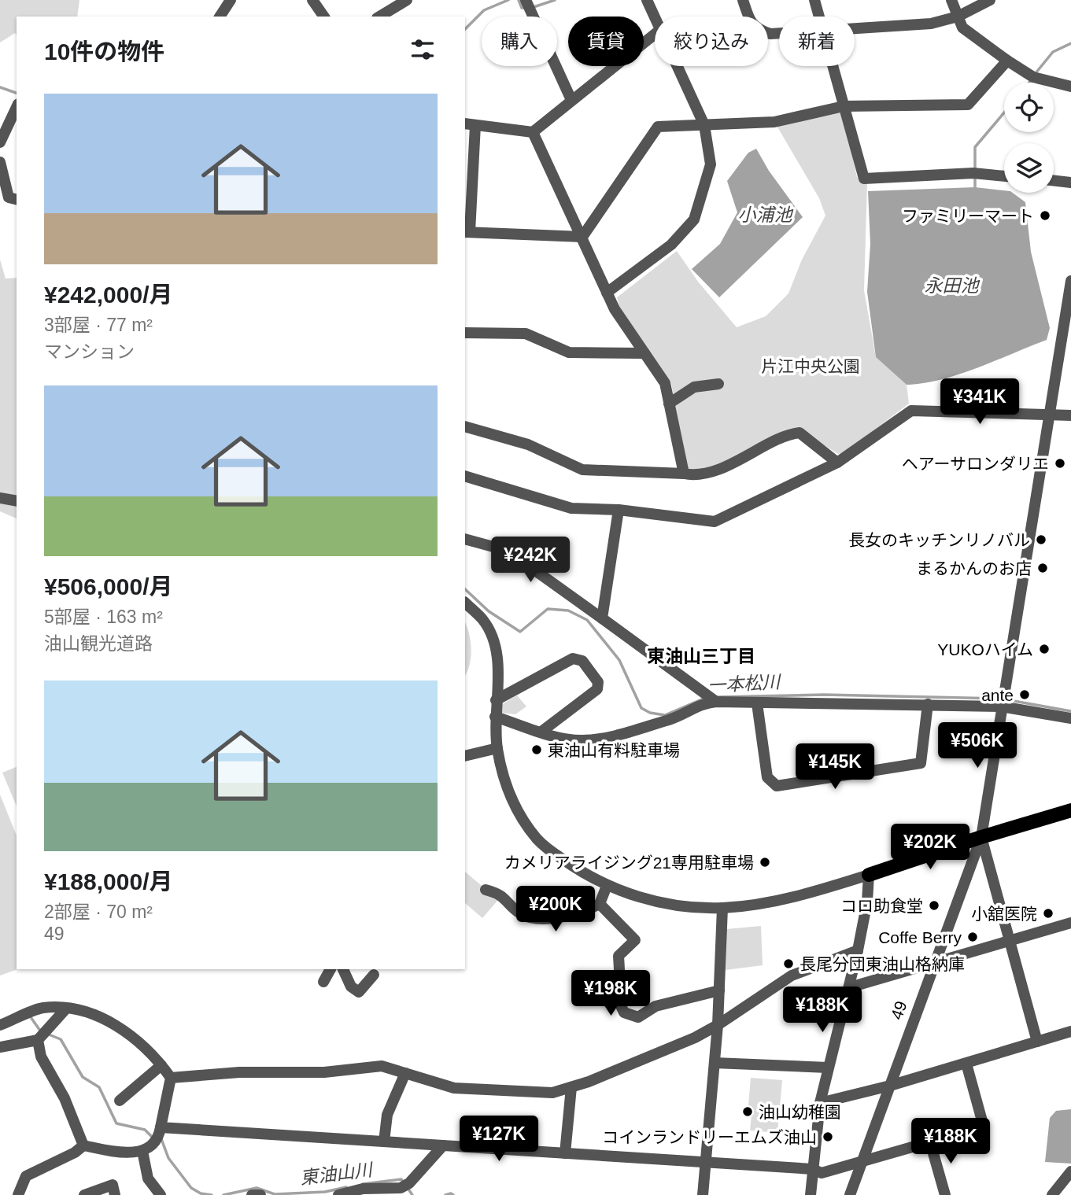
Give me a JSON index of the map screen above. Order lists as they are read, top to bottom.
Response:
{
  "streets": {
    "street": ["49"]
  },
  "districts": ["東油山三丁目"],
  "water": [
    "小浦池",
    "永田池",
    "一本松川",
    "東油山川"
  ],
  "parks": ["片江中央公園"],
  "places": [
    "ファミリーマート",
    "ヘアーサロンダリエ",
    "長女のキッチンリノバル",
    "まるかんのお店",
    "YUKOハイム",
    "ante",
    "東油山有料駐車場",
    "カメリアライジング21専用駐車場",
    "コロ助食堂",
    "小舘医院",
    "Coffe Berry",
    "長尾分団東油山格納庫",
    "油山幼稚園",
    "コインランドリーエムズ油山"
  ],
  "page": {
    "chip": [
      "購入",
      "賃貸",
      "絞り込み",
      "新着"
    ],
    "heading": "10件の物件",
    "list": [
      {
        "name": "¥242,000/月",
        "note": "3部屋 · 77 m² · マンション"
      },
      {
        "name": "¥506,000/月",
        "note": "5部屋 · 163 m² · 油山観光道路"
      },
      {
        "name": "¥188,000/月",
        "note": "2部屋 · 70 m² · 49"
      }
    ],
    "price": [
      "¥341K",
      "¥242K",
      "¥506K",
      "¥145K",
      "¥202K",
      "¥200K",
      "¥198K",
      "¥188K",
      "¥127K",
      "¥188K"
    ]
  }
}
